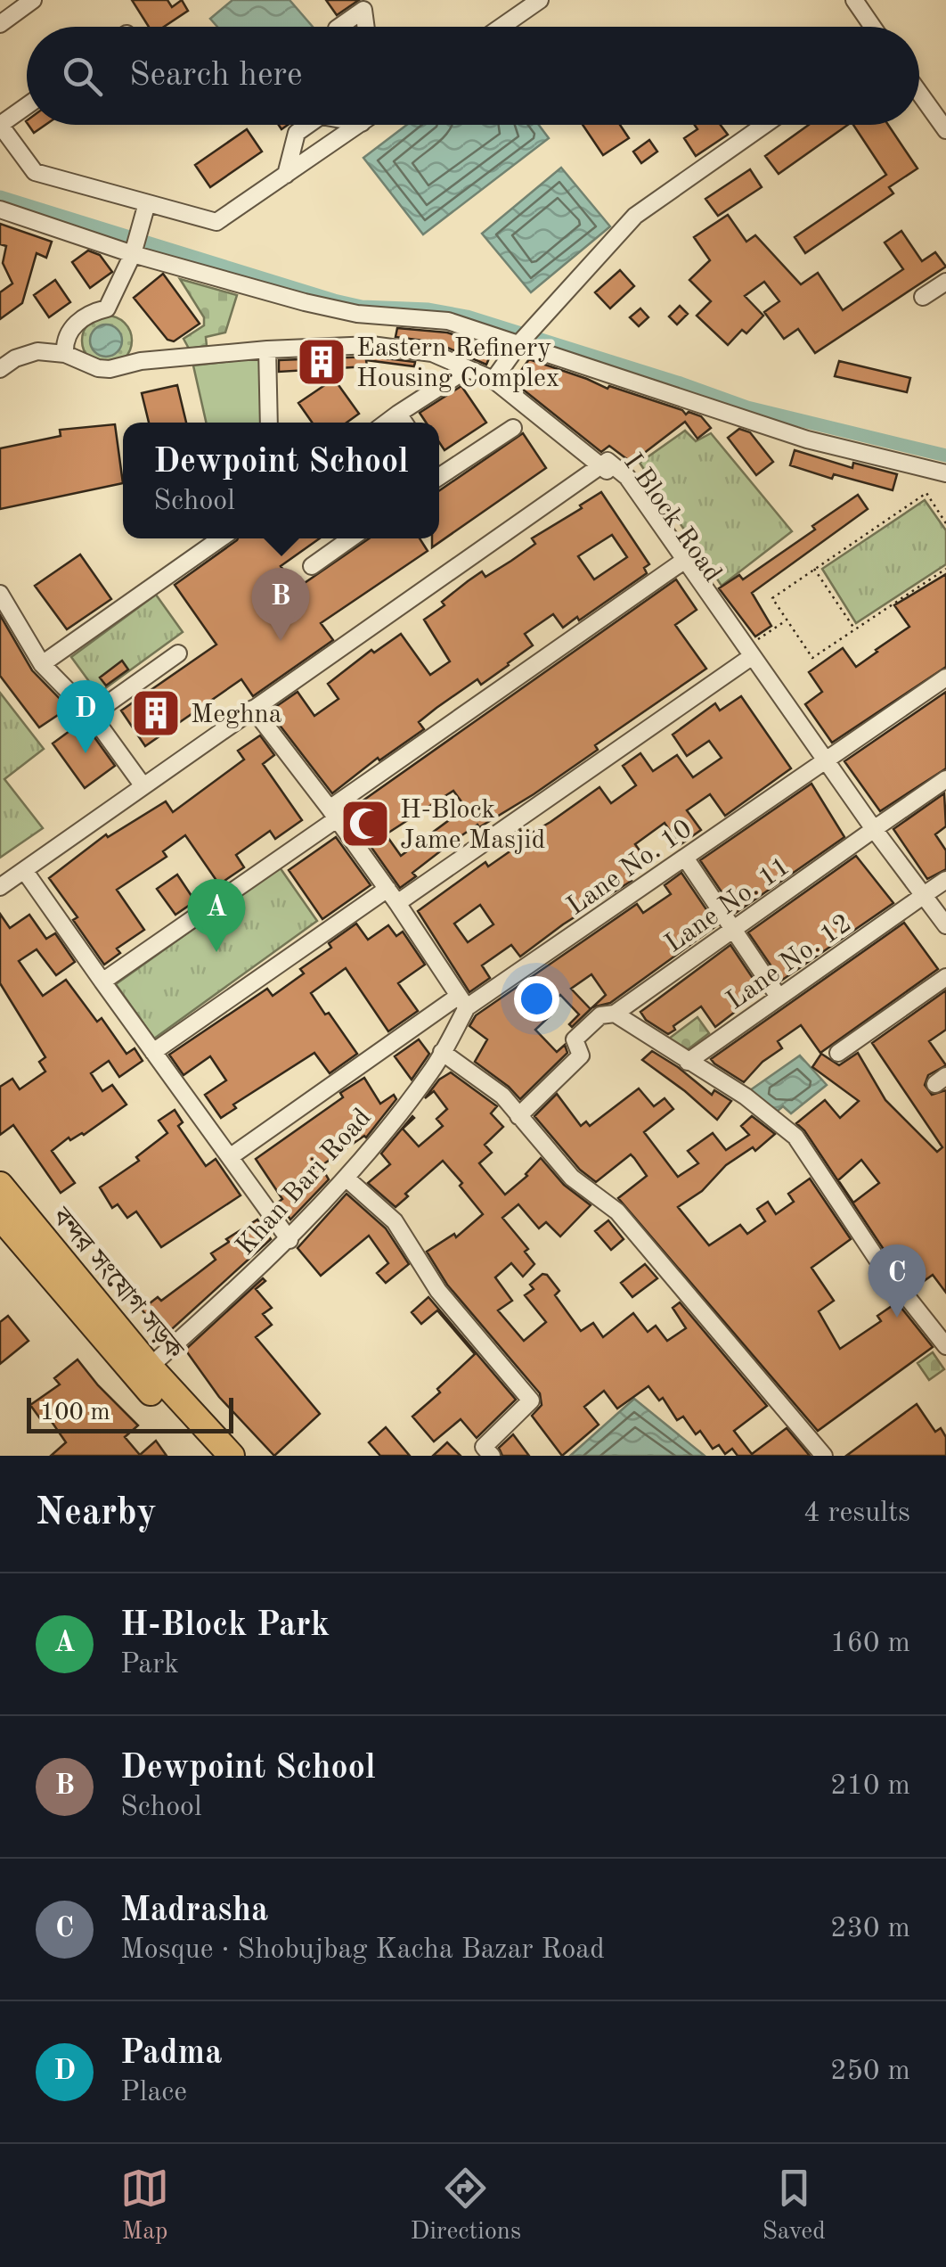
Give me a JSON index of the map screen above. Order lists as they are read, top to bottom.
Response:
{
  "streets": {
    "highway": ["বন্দর সংযোগ সড়ক"],
    "street": [
      "I Block Road",
      "Lane No. 10",
      "Lane No. 11",
      "Lane No. 12",
      "Khan Bari Road"
    ]
  },
  "crossings": [
    ["I Block Road", "Lane No. 10"],
    ["I Block Road", "Lane No. 11"],
    ["I Block Road", "Lane No. 12"],
    ["Lane No. 10", "Khan Bari Road"],
    ["Khan Bari Road", "বন্দর সংযোগ সড়ক"]
  ],
  "places": {
    "building": ["Eastern Refinery Housing Complex", "Meghna"],
    "mosque": ["H-Block Jame Masjid"]
  },
  "scale_bar": "100 m",
  "page": {
    "search": "Search here",
    "popup": ["Dewpoint School", "School"],
    "pins": [
      "B",
      "D",
      "A",
      "C"
    ],
    "scale": "100 m",
    "heading": ["Nearby", "4 results"],
    "list": [
      {
        "mark": "A",
        "name": "H-Block Park",
        "note": "Park",
        "value": "160 m"
      },
      {
        "mark": "B",
        "name": "Dewpoint School",
        "note": "School",
        "value": "210 m"
      },
      {
        "mark": "C",
        "name": "Madrasha",
        "note": "Mosque · Shobujbag Kacha Bazar Road",
        "value": "230 m"
      },
      {
        "mark": "D",
        "name": "Padma",
        "note": "Place",
        "value": "250 m"
      }
    ],
    "nav": ["Map", "Directions", "Saved"]
  }
}
